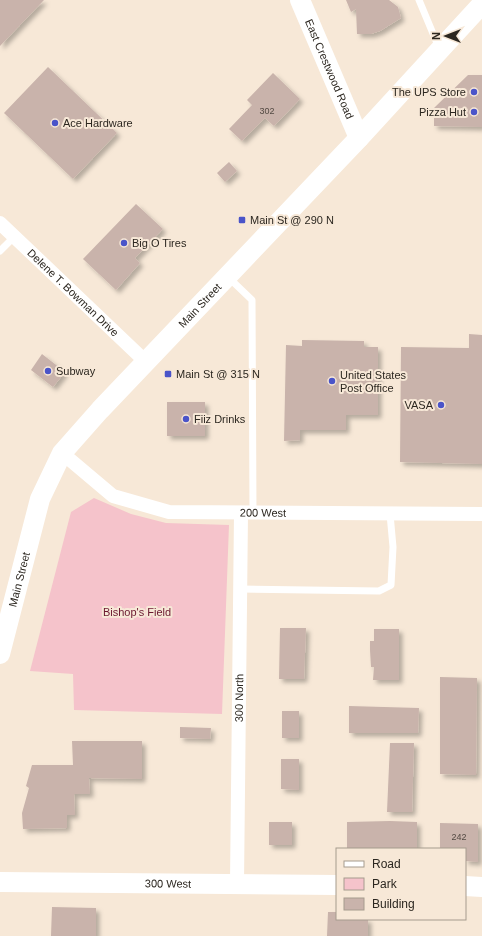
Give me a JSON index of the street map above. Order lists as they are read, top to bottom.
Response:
{
  "streets": {
    "main road": ["East Crestwood Road", "Main Street", "300 West"],
    "street": ["Delene T. Bowman Drive", "200 West", "300 North"]
  },
  "crossings": [
    ["East Crestwood Road", "Main Street"],
    ["Delene T. Bowman Drive", "Main Street"],
    ["Main Street", "200 West"],
    ["200 West", "300 North"],
    ["300 North", "300 West"]
  ],
  "parks": ["Bishop's Field"],
  "places": {
    "other": [
      "The UPS Store",
      "Pizza Hut",
      "Ace Hardware",
      "Big O Tires",
      "Subway",
      "United States Post Office",
      "VASA",
      "Fiiz Drinks"
    ],
    "transit": ["Main St @ 290 N", "Main St @ 315 N"]
  },
  "house_numbers": ["302", "242"],
  "legend": ["Road", "Park", "Building"],
  "north": "left"
}
